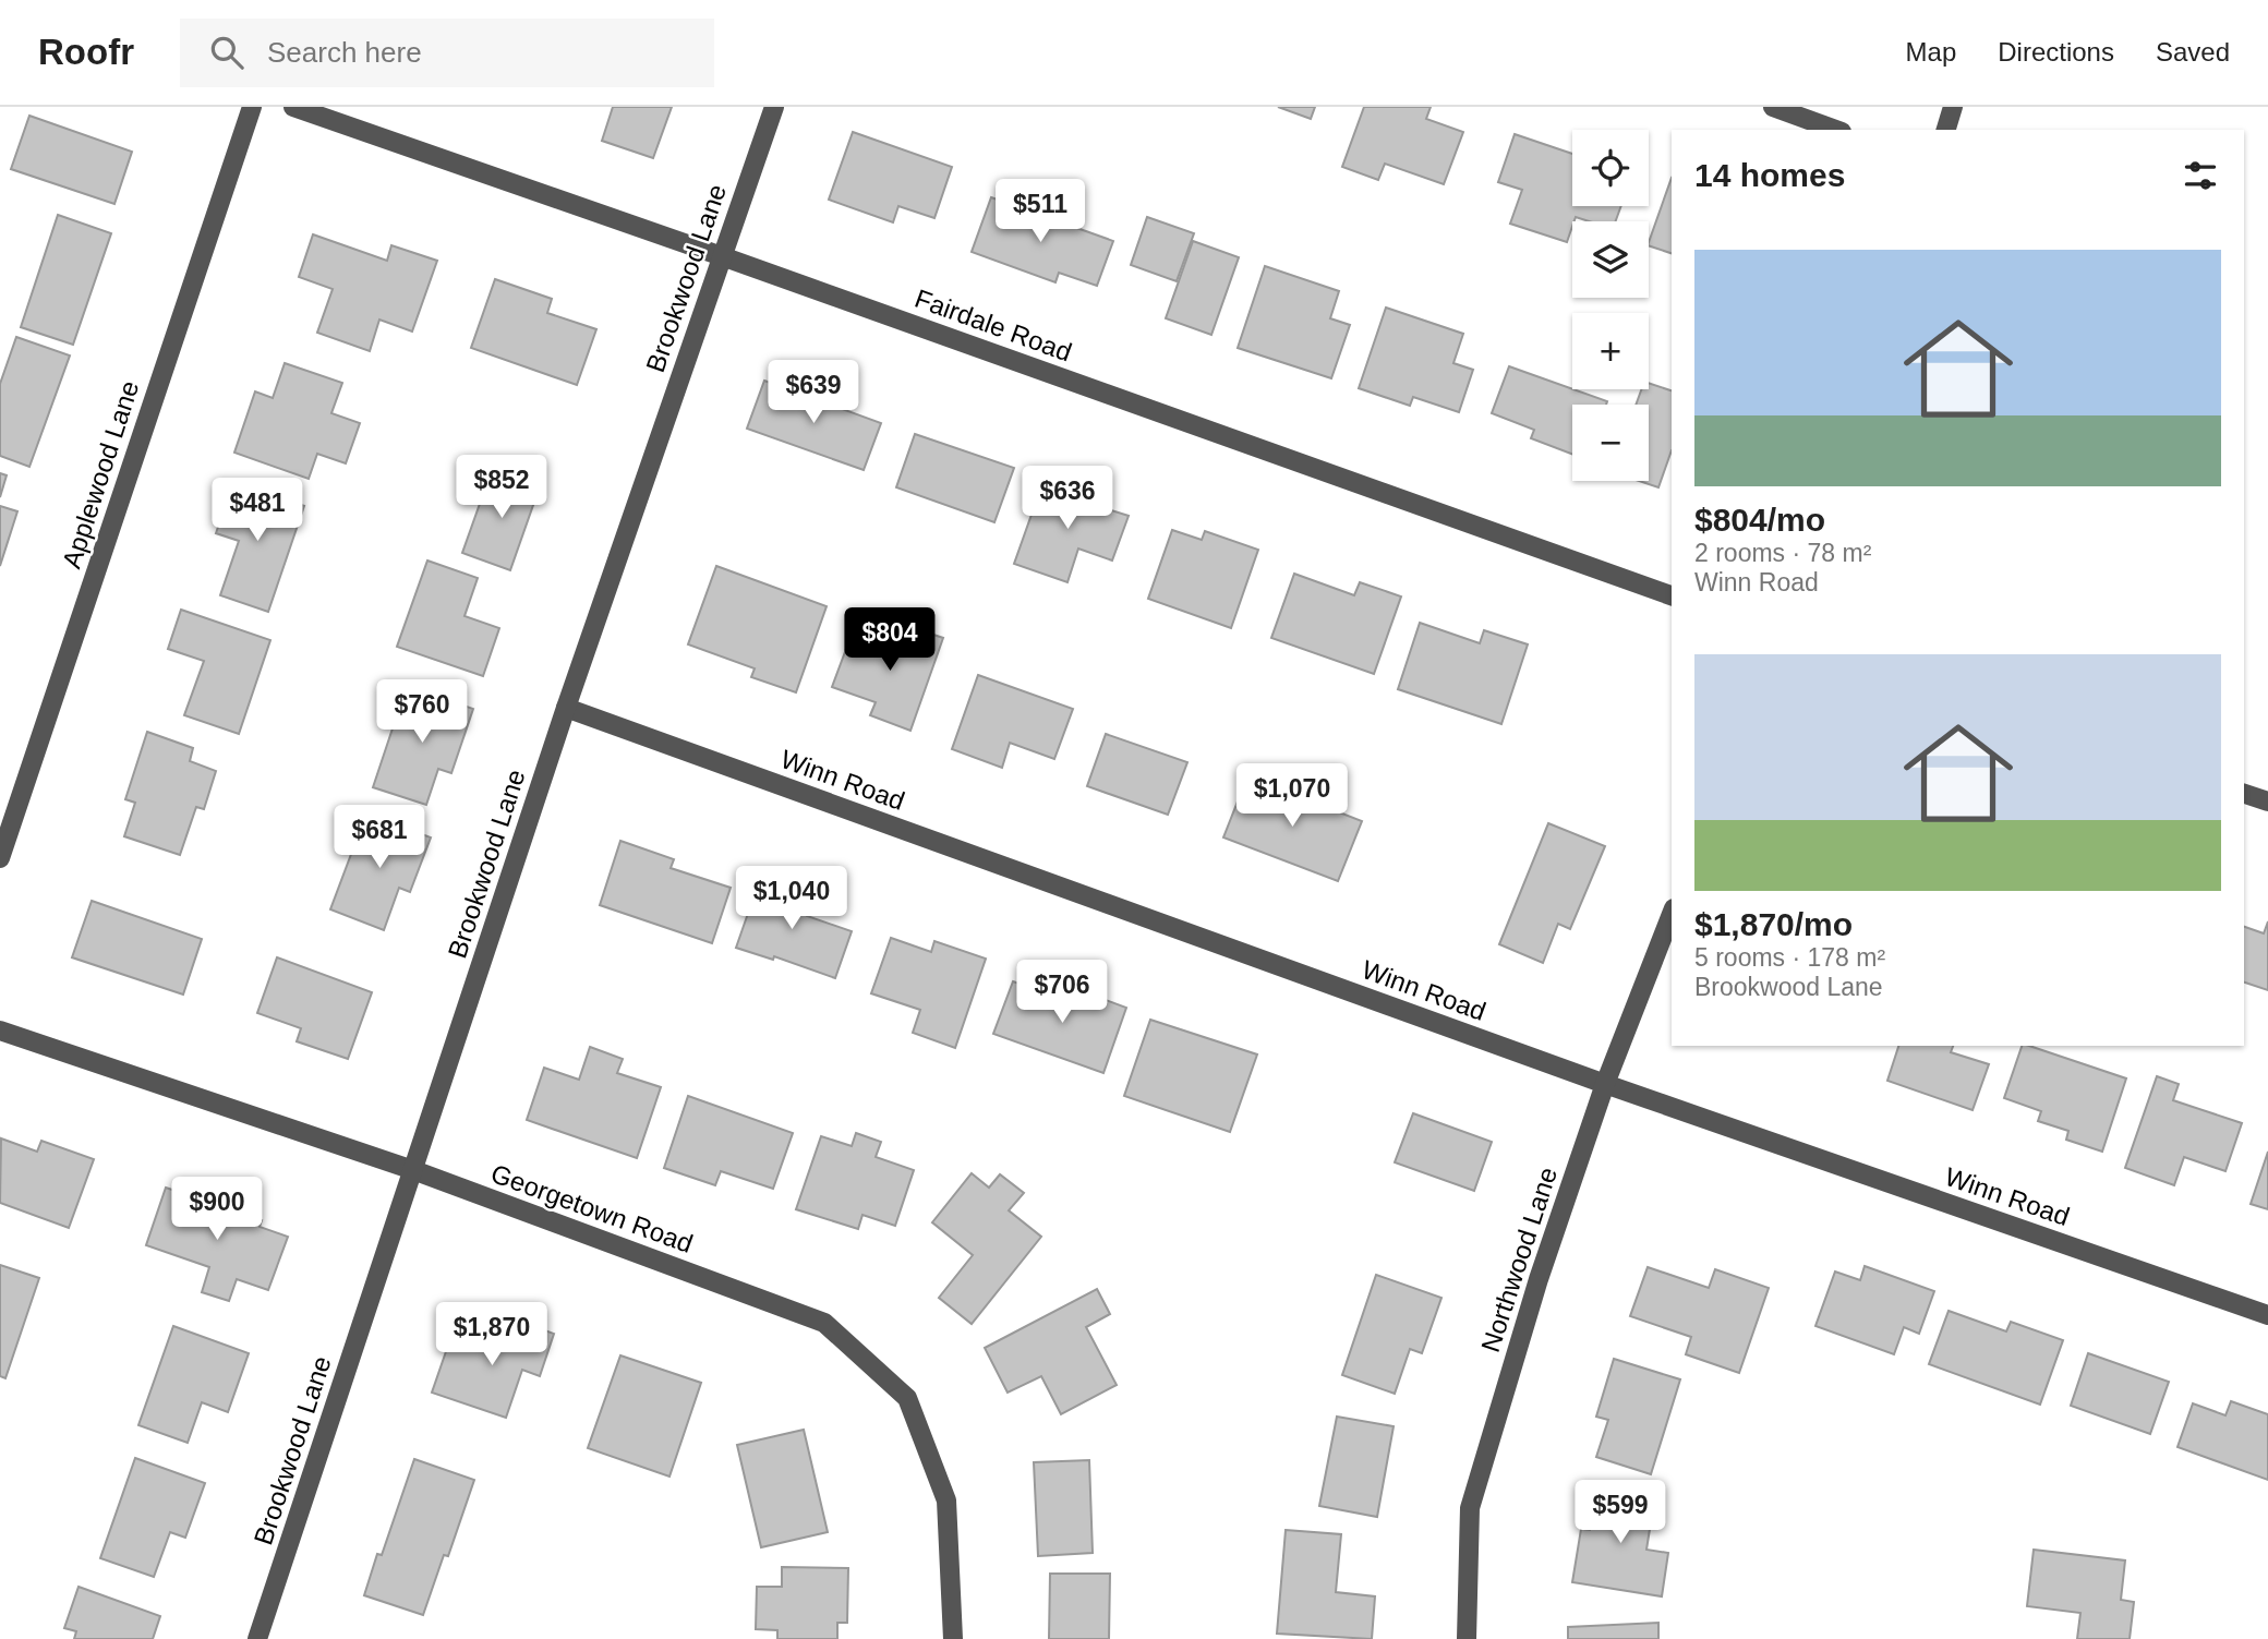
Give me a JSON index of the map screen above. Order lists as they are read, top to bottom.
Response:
{
  "streets": {
    "street": [
      "Brookwood Lane",
      "Fairdale Road",
      "Applewood Lane",
      "Winn Road",
      "Georgetown Road",
      "Northwood Lane"
    ]
  },
  "crossings": [
    ["Brookwood Lane", "Fairdale Road"],
    ["Brookwood Lane", "Winn Road"],
    ["Brookwood Lane", "Georgetown Road"],
    ["Winn Road", "Northwood Lane"]
  ],
  "page": {
    "header": "Roofr",
    "search": "Search here",
    "nav": ["Map", "Directions", "Saved"],
    "map_buttons": ["+", "−"],
    "heading": "14 homes",
    "price": [
      "$511",
      "$639",
      "$852",
      "$636",
      "$481",
      "$804",
      "$760",
      "$1,070",
      "$681",
      "$1,040",
      "$706",
      "$900",
      "$1,870",
      "$599"
    ],
    "list": [
      {
        "name": "$804/mo",
        "note": "2 rooms · 78 m² · Winn Road"
      },
      {
        "name": "$1,870/mo",
        "note": "5 rooms · 178 m² · Brookwood Lane"
      }
    ]
  }
}
